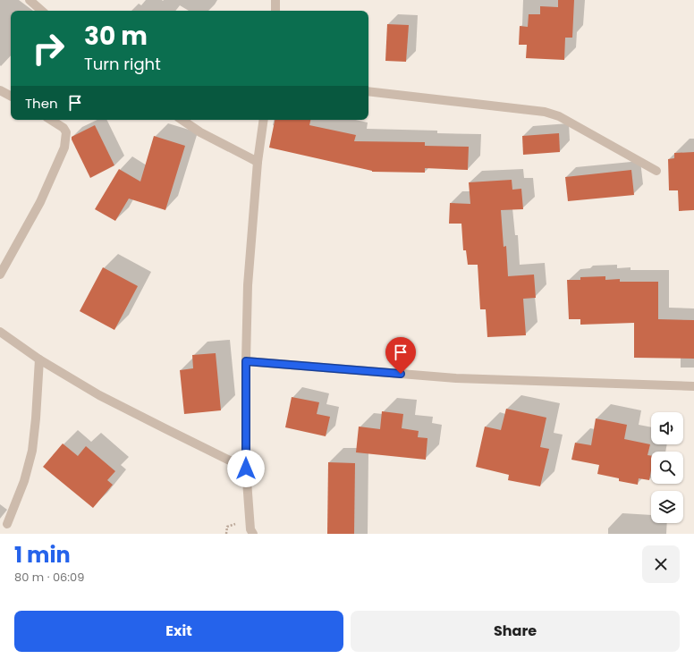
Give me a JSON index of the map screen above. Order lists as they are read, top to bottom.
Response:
{
  "page": {
    "turn": ["30 m", "Turn right"],
    "then": "Then",
    "heading": ["1 min", "80 m · 06:09"],
    "buttons": ["Exit", "Share"]
  }
}
